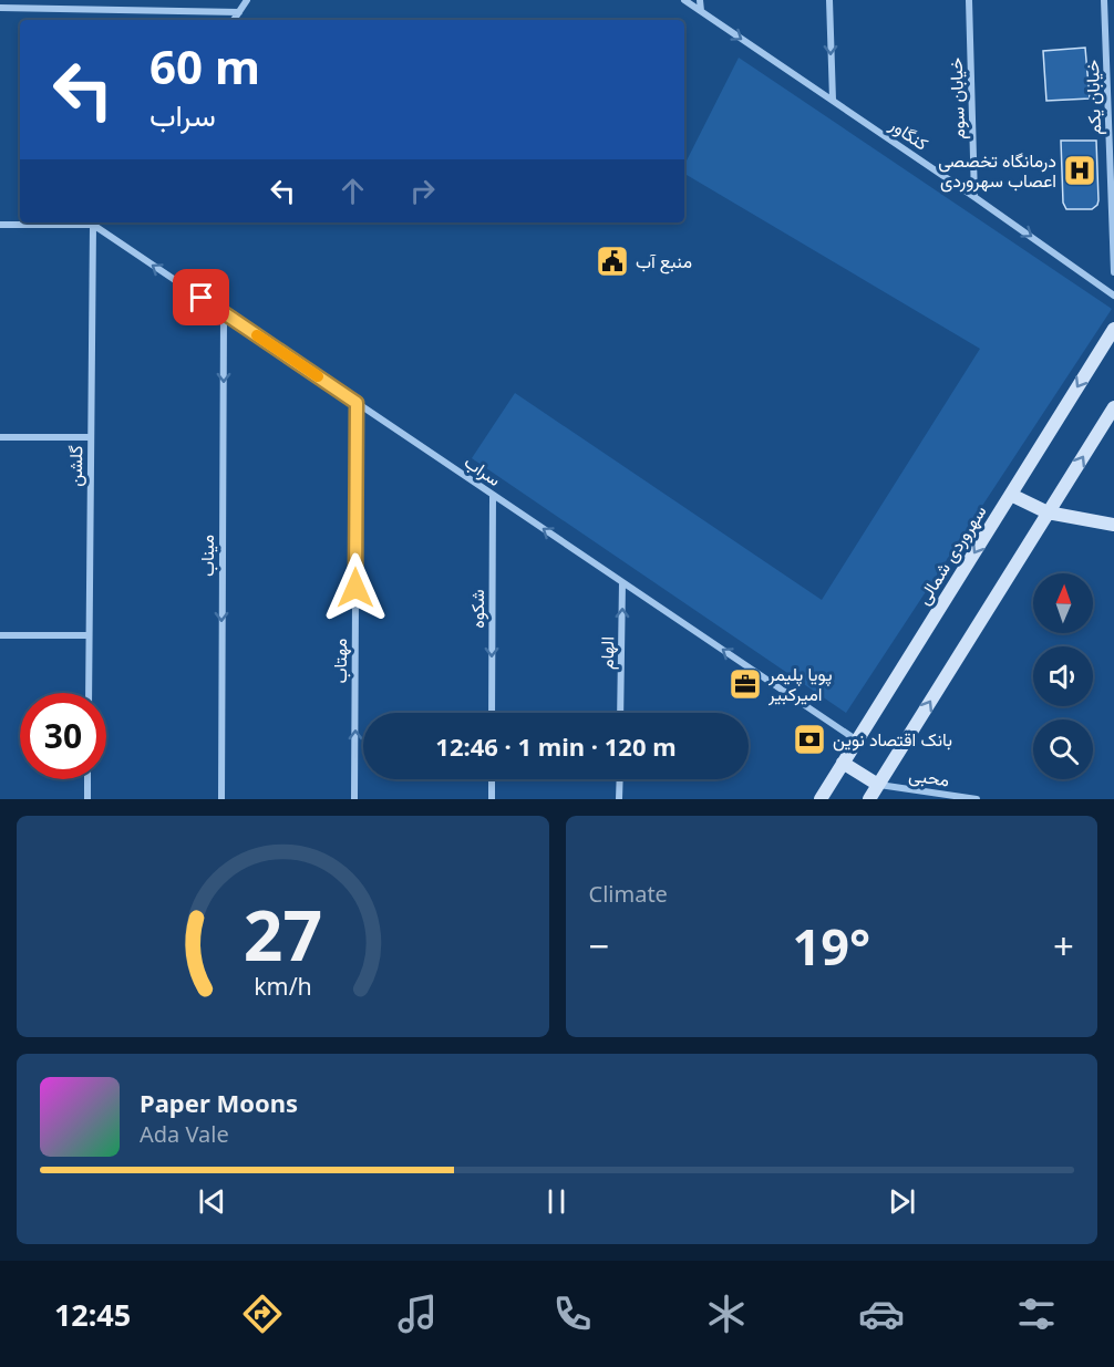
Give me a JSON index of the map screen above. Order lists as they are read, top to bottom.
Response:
{
  "streets": {
    "main road": ["سهروردی شمالی"],
    "street": [
      "خیابان یکم",
      "خیابان سوم",
      "کنگاور",
      "گلشن",
      "سراب",
      "میناب",
      "شکوه",
      "الهام",
      "مهتاب",
      "محبی"
    ]
  },
  "crossings": [
    ["خیابان سوم", "کنگاور"],
    ["سراب", "سهروردی شمالی"],
    ["سراب", "میناب"],
    ["سراب", "شکوه"],
    ["سراب", "الهام"],
    ["سراب", "مهتاب"]
  ],
  "one_way": [
    "کنگاور",
    "سراب",
    "میناب",
    "شکوه",
    "الهام",
    "مهتاب"
  ],
  "places": {
    "hospital": ["درمانگاه تخصصی اعصاب سهروردی"],
    "public building": ["منبع آب"],
    "office": ["پویا پلیمر امیرکبیر"],
    "bank": ["بانک اقتصاد نوین"]
  },
  "north": "top",
  "page": {
    "turn": ["60 m", "سراب"],
    "limit": "30",
    "trip": "12:46 · 1 min · 120 m",
    "tile": "Climate",
    "heat": ["−", "19°", "+"],
    "song": ["Paper Moons", "Ada Vale"],
    "tabs": "12:45",
    "gauge": ["27", "km/h"]
  }
}
